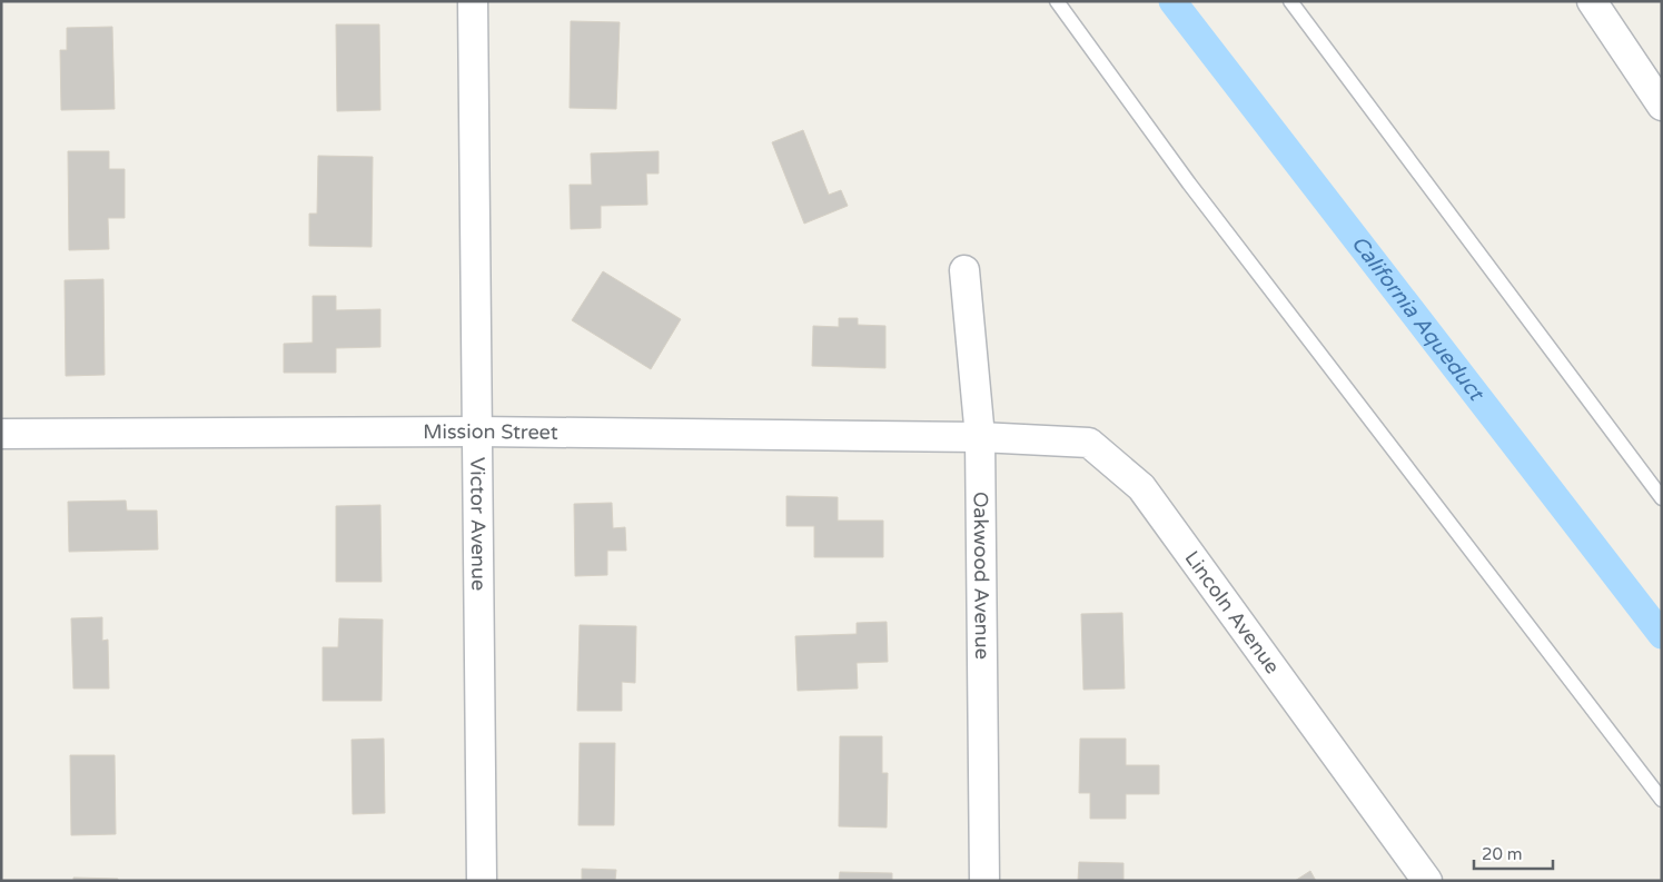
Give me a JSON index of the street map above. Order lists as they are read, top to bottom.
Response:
{
  "streets": {
    "street": [
      "Mission Street",
      "Victor Avenue",
      "Oakwood Avenue",
      "Lincoln Avenue"
    ]
  },
  "crossings": [
    ["Mission Street", "Victor Avenue"],
    ["Mission Street", "Oakwood Avenue"],
    ["Mission Street", "Lincoln Avenue"],
    ["Oakwood Avenue", "Lincoln Avenue"]
  ],
  "water": ["California Aqueduct"],
  "scale_bar": "20 m"
}
